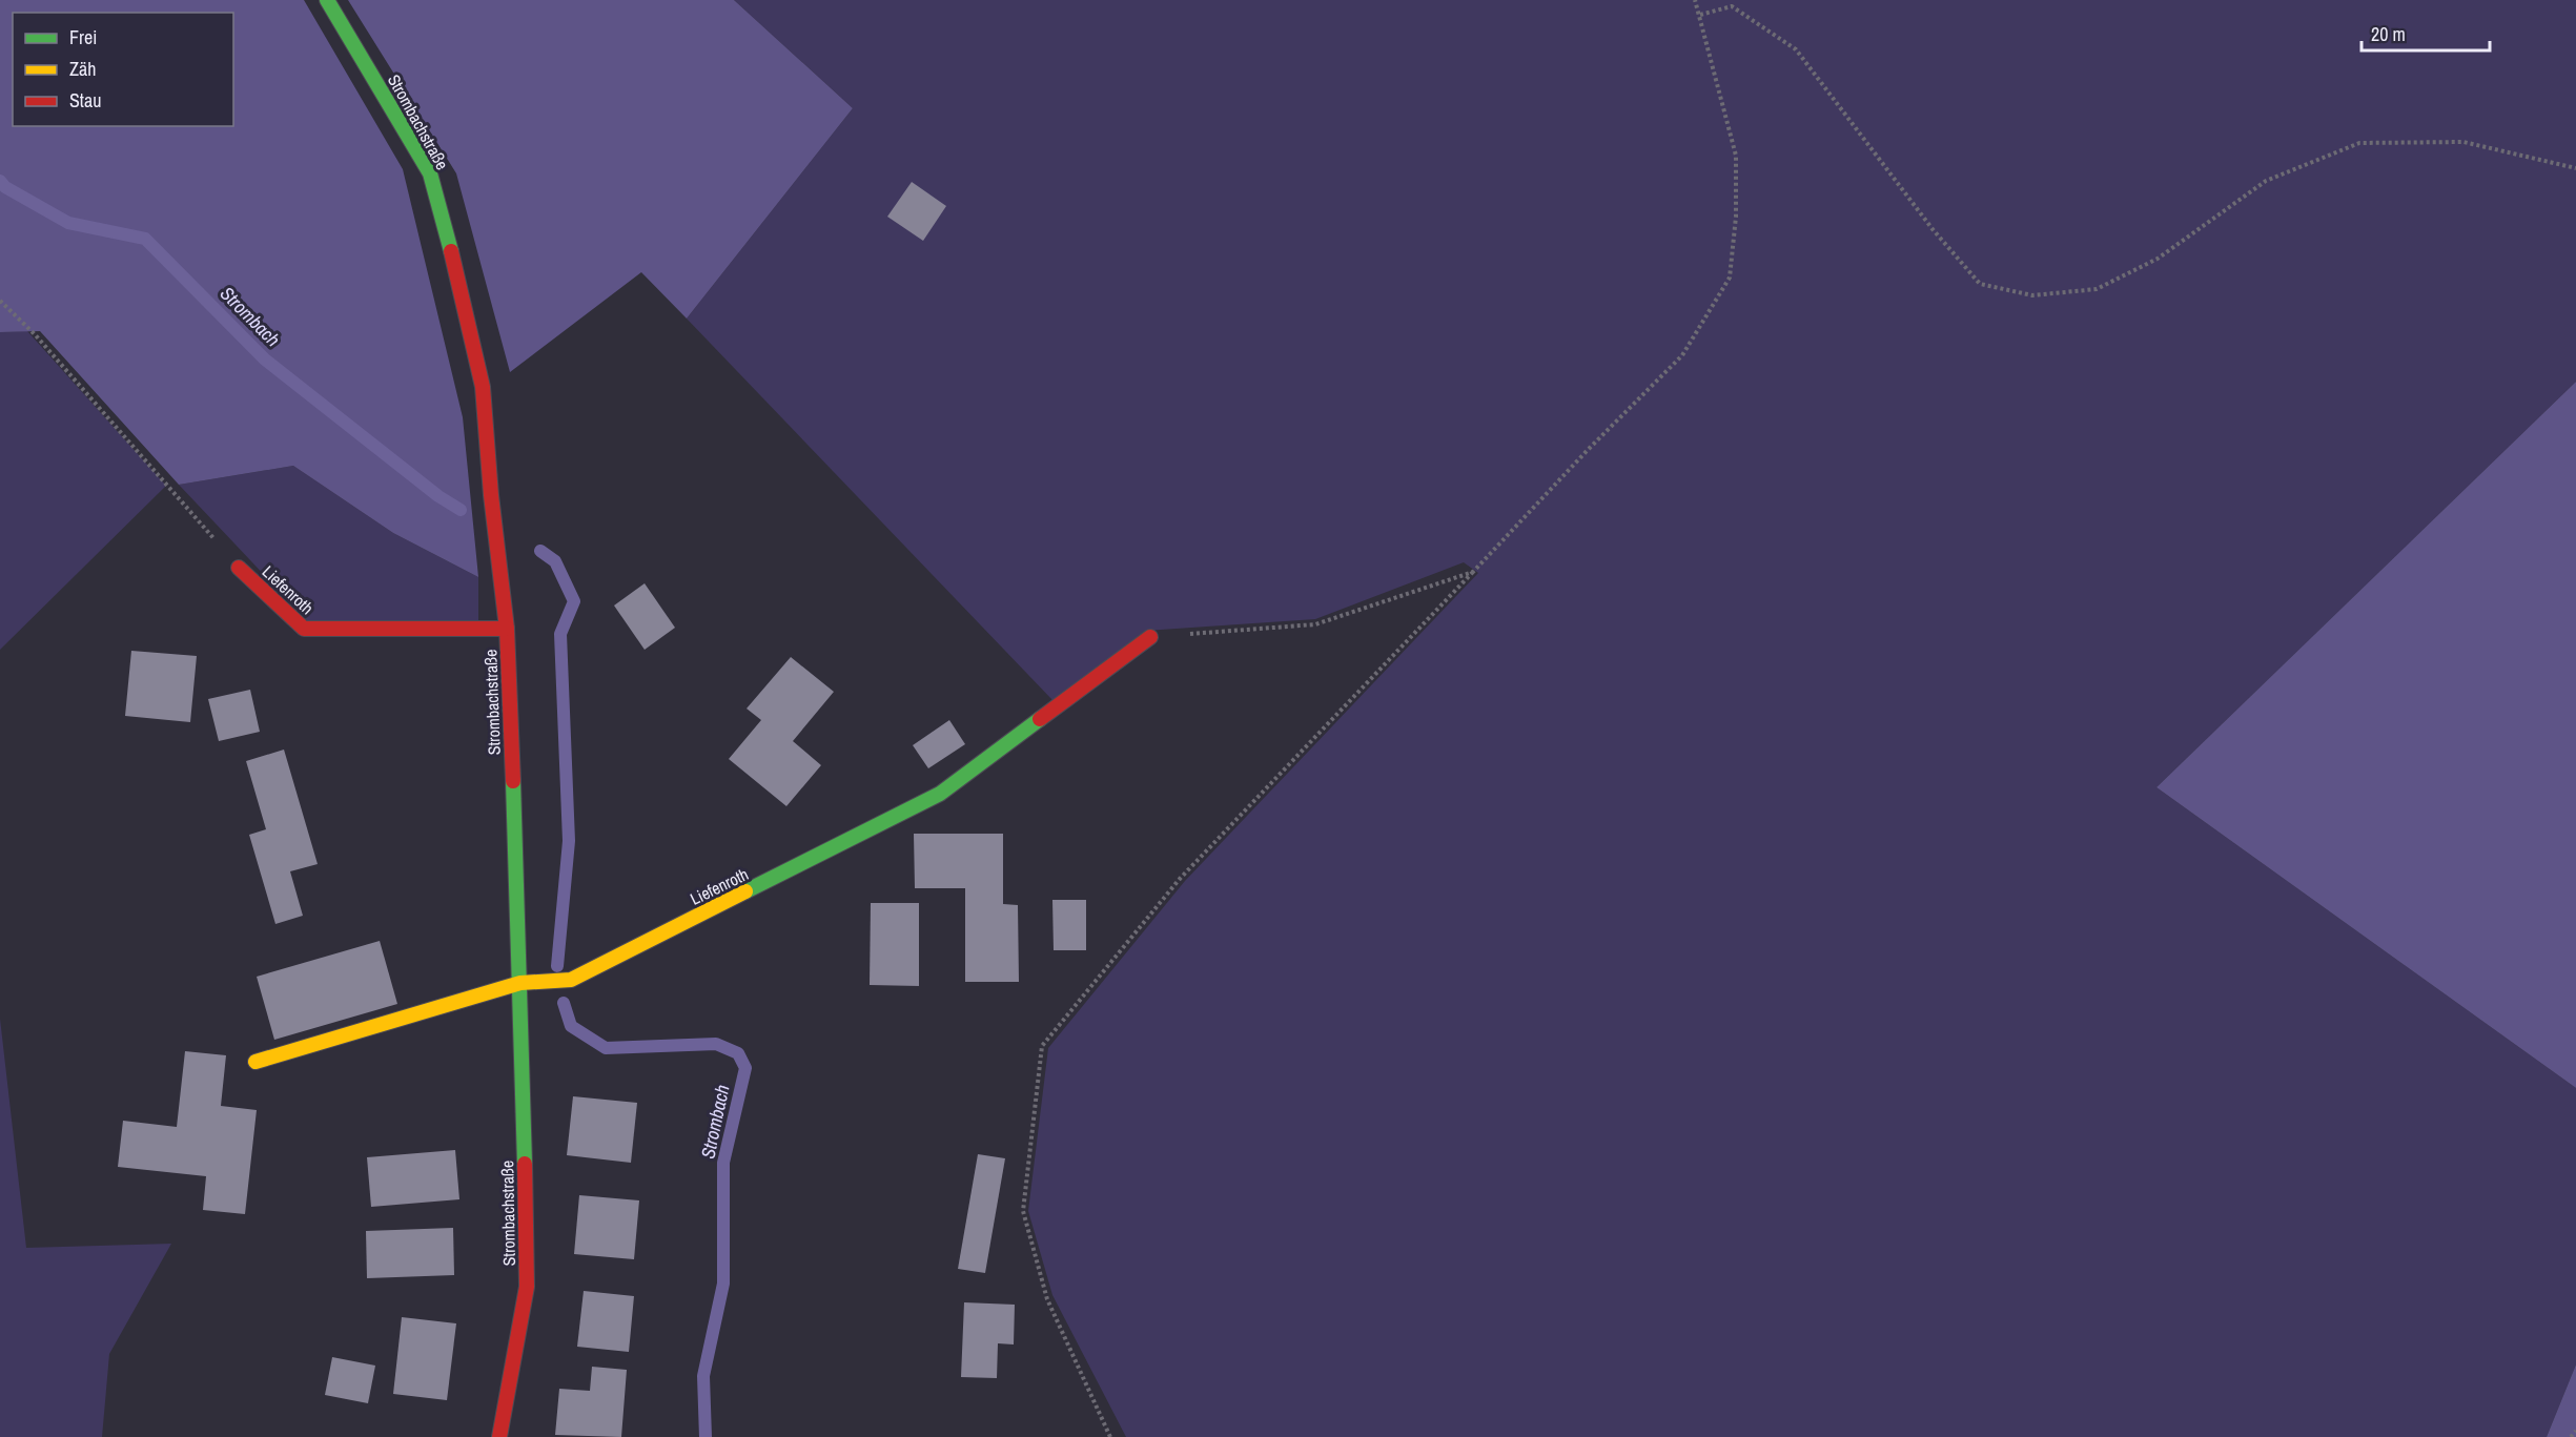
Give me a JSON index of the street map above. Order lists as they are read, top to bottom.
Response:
{
  "streets": {
    "main road": ["Strombachstraße", "Liefenroth"]
  },
  "crossings": [
    ["Strombachstraße", "Liefenroth"]
  ],
  "water": ["Strombach"],
  "legend": ["Frei", "Zäh", "Stau"],
  "scale_bar": "20 m"
}
